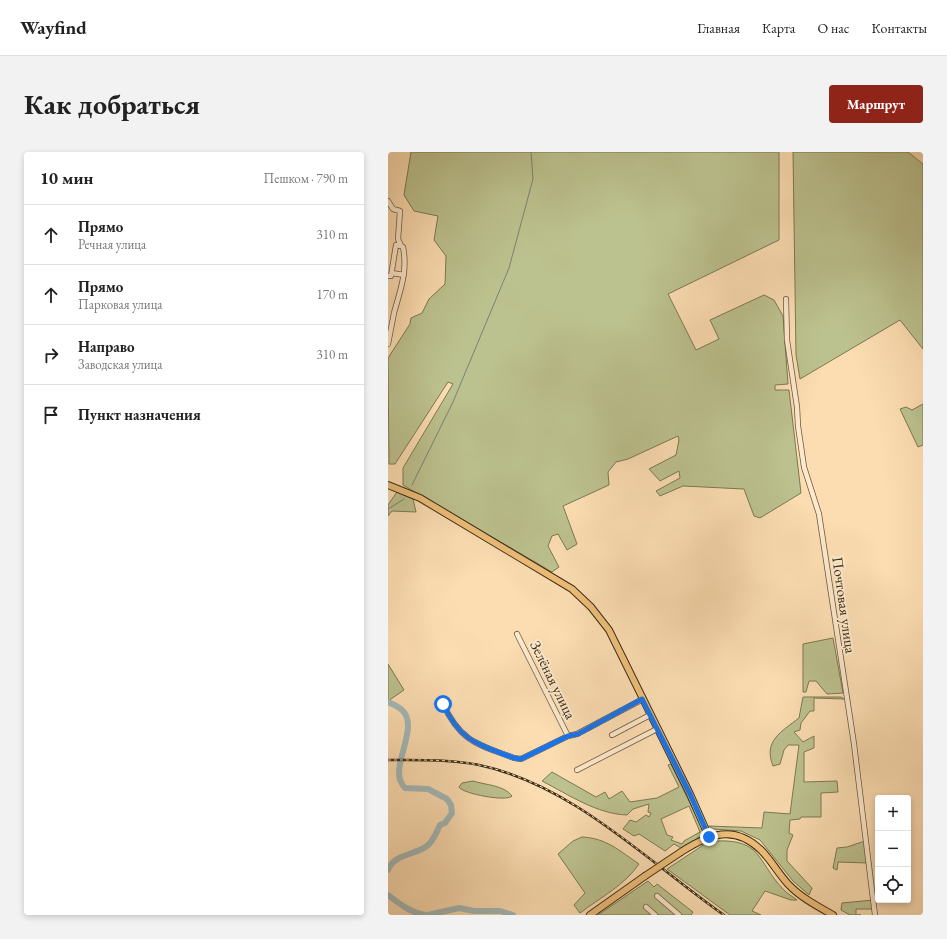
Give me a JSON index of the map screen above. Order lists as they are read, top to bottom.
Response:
{
  "streets": {
    "street": ["Почтовая улица", "Зелёная улица"]
  },
  "page": {
    "header": "Wayfind",
    "nav": [
      "Главная",
      "Карта",
      "О нас",
      "Контакты"
    ],
    "buttons": "Маршрут",
    "title": "Как добраться",
    "heading": ["10 мин", "Пешком · 790 m"],
    "list": [
      ["Прямо", "Речная улица", "310 m"],
      ["Прямо", "Парковая улица", "170 m"],
      ["Направо", "Заводская улица", "310 m"],
      "Пункт назначения"
    ],
    "map_buttons": ["+", "−"]
  }
}
